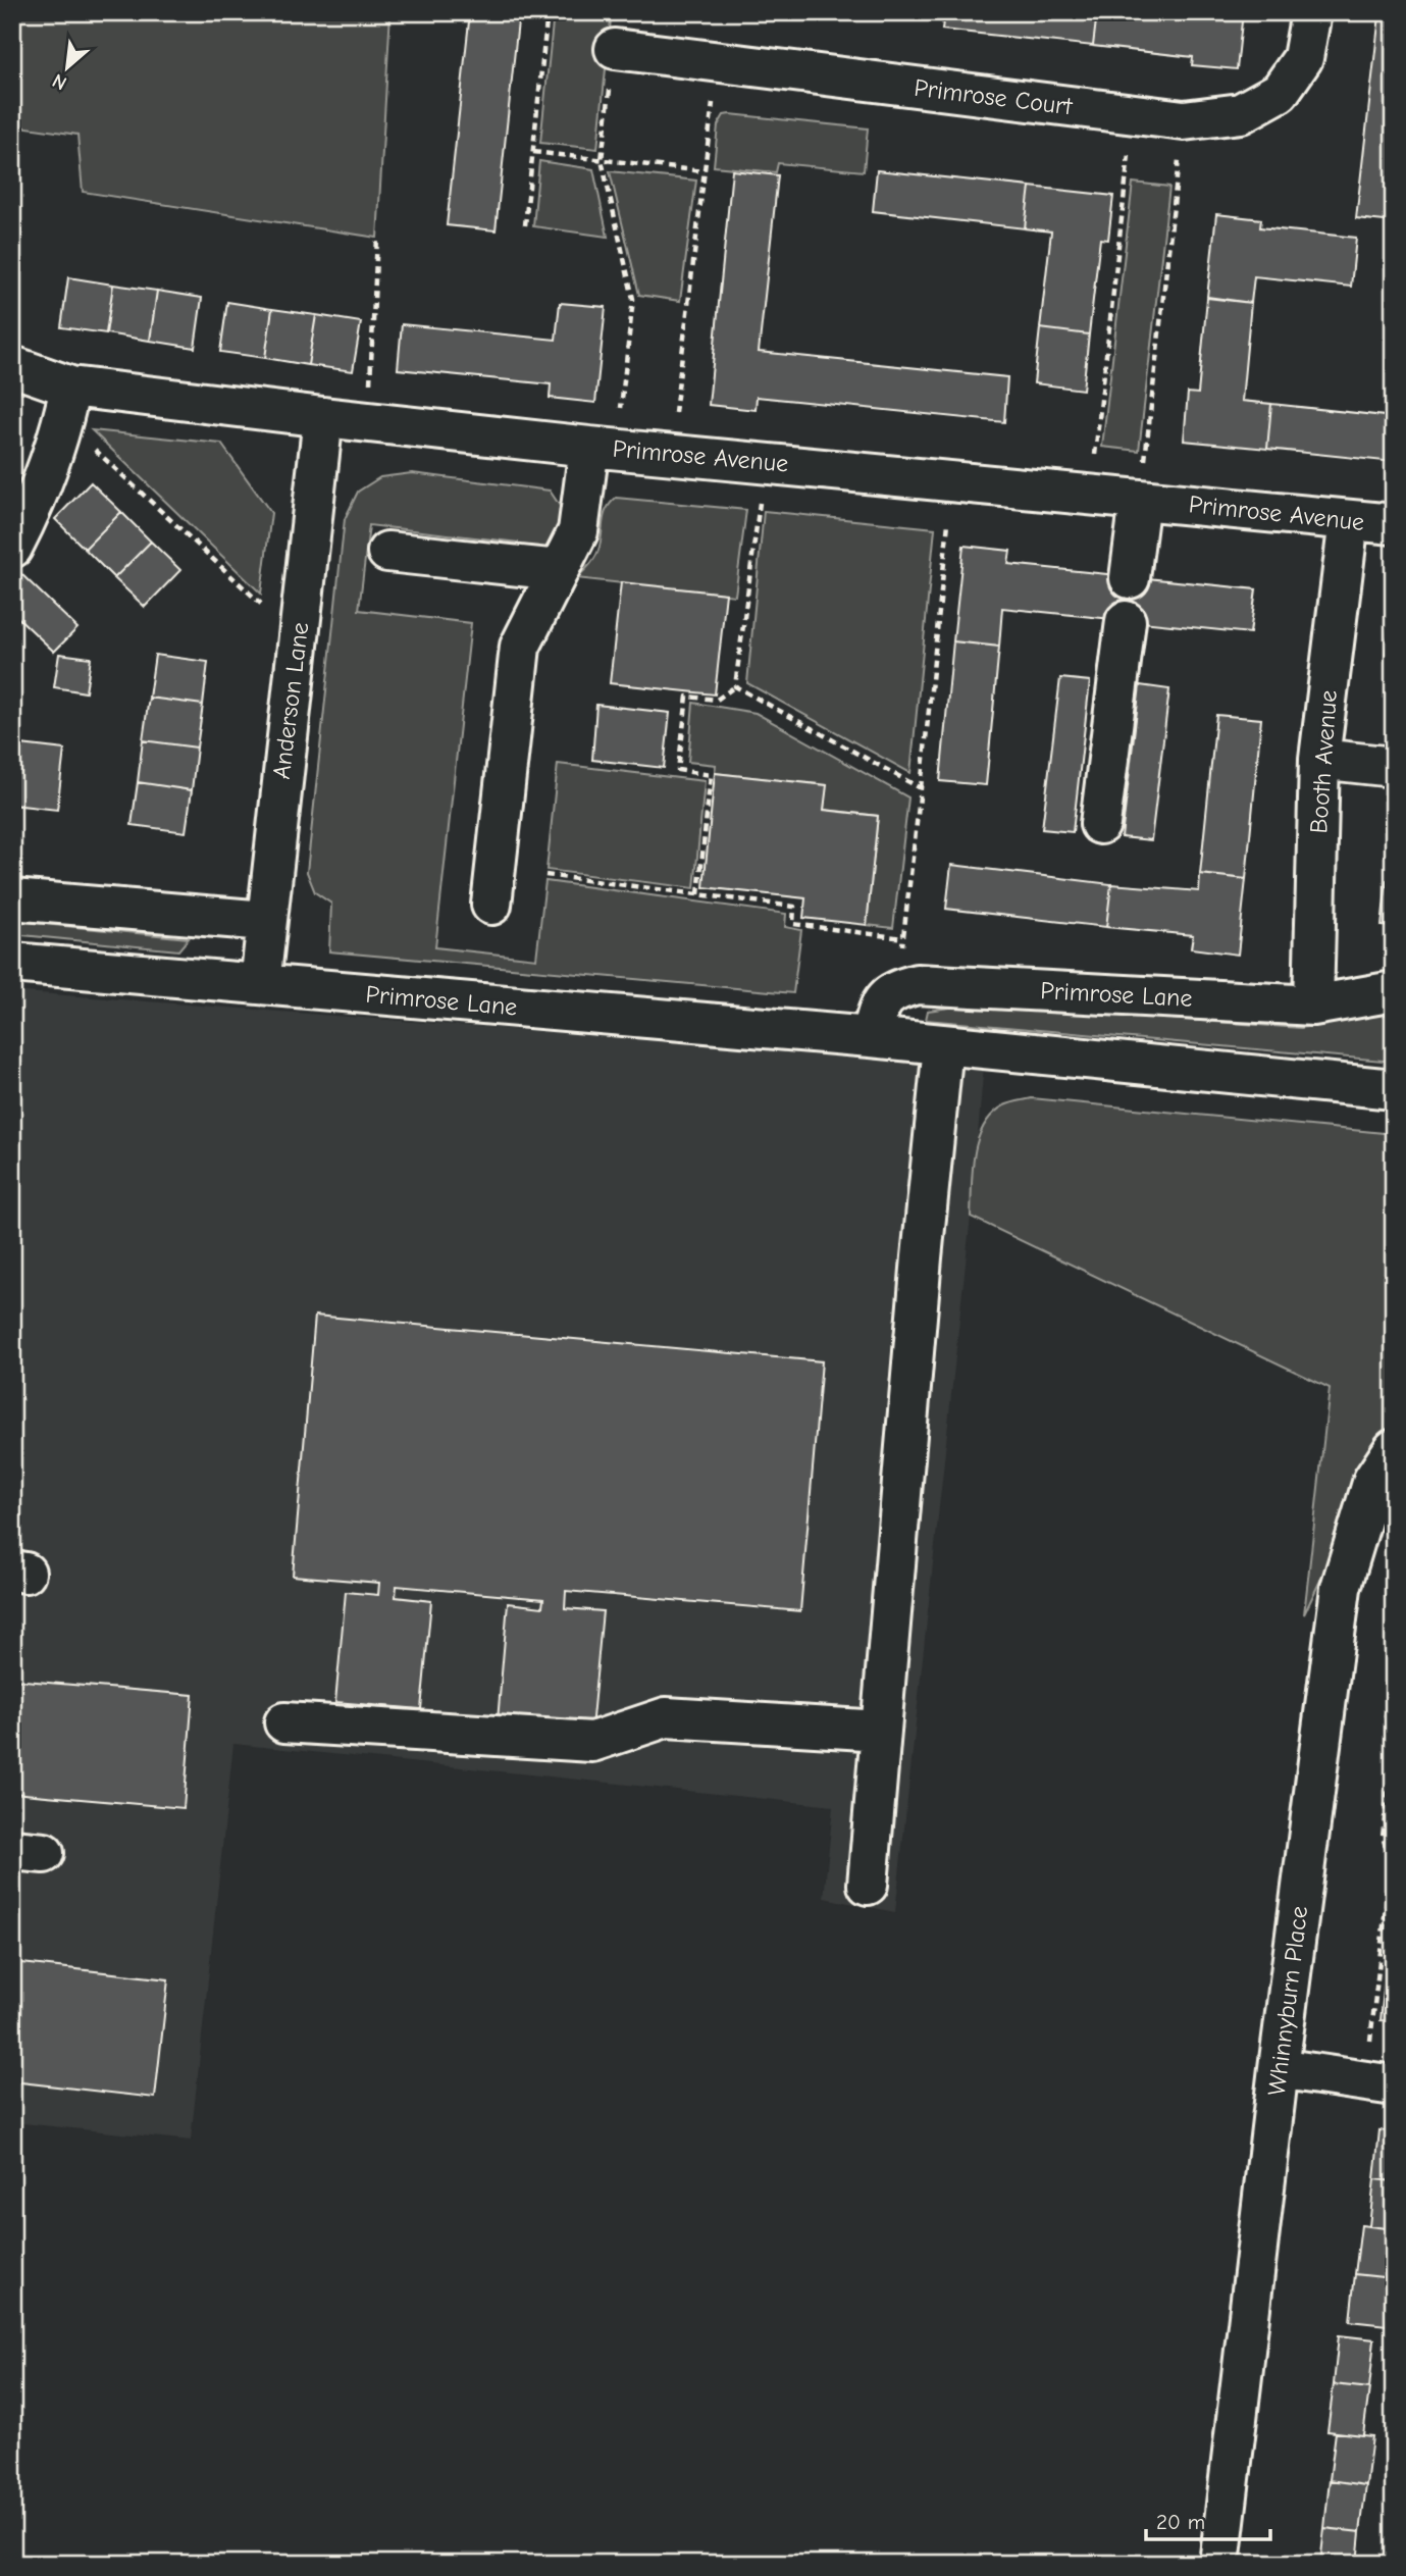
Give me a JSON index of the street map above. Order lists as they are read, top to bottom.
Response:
{
  "streets": {
    "street": [
      "Primrose Court",
      "Primrose Avenue",
      "Anderson Lane",
      "Booth Avenue",
      "Primrose Lane",
      "Whinnyburn Place"
    ]
  },
  "crossings": [
    ["Primrose Avenue", "Anderson Lane"],
    ["Primrose Avenue", "Booth Avenue"],
    ["Anderson Lane", "Primrose Lane"],
    ["Booth Avenue", "Primrose Lane"]
  ],
  "scale_bar": "20 m",
  "north": "bottom left"
}
